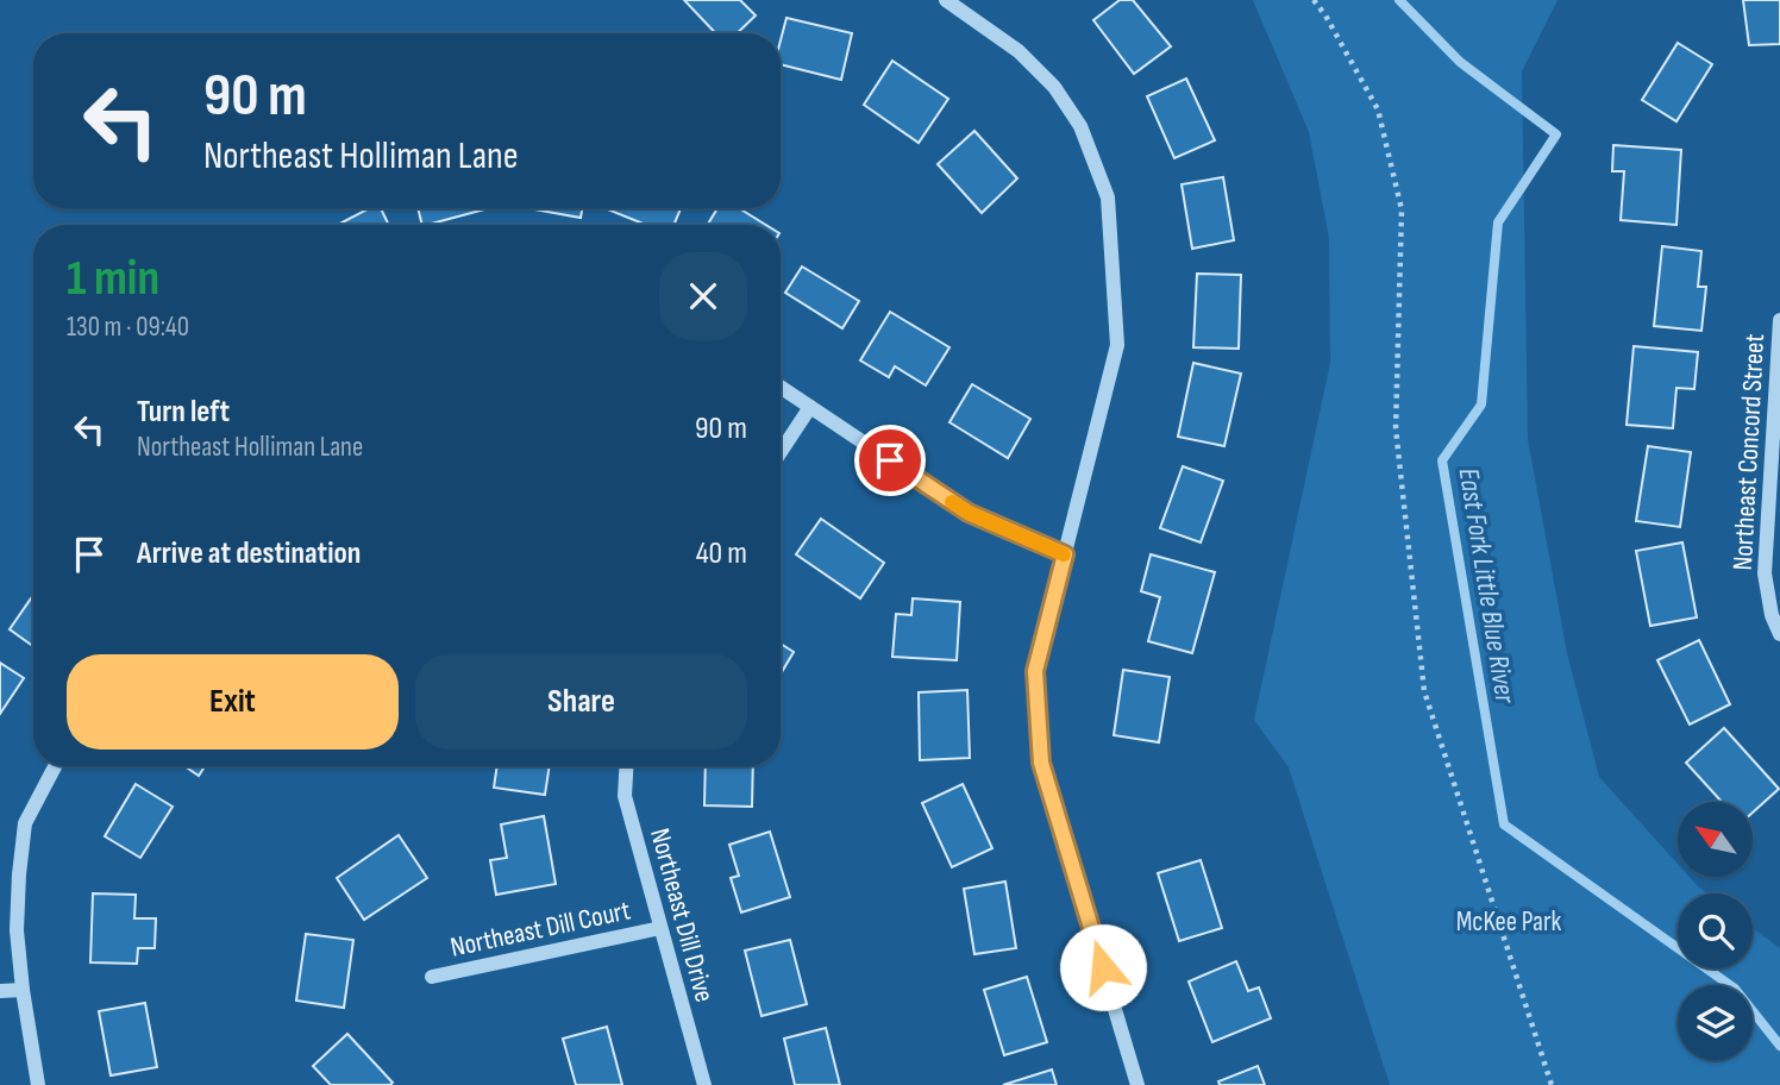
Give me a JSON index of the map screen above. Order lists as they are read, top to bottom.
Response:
{
  "streets": {
    "street": ["Northeast Concord Street", "Northeast Dill Drive", "Northeast Dill Court"]
  },
  "crossings": [
    ["Northeast Dill Drive", "Northeast Dill Court"]
  ],
  "water": ["East Fork Little Blue River"],
  "parks": ["McKee Park"],
  "north": "top left",
  "page": {
    "turn": ["90 m", "Northeast Holliman Lane"],
    "heading": ["1 min", "130 m · 09:40"],
    "list": [
      {
        "name": "Turn left",
        "note": "Northeast Holliman Lane",
        "value": "90 m"
      },
      {
        "name": "Arrive at destination",
        "value": "40 m"
      }
    ],
    "buttons": ["Exit", "Share"]
  }
}
